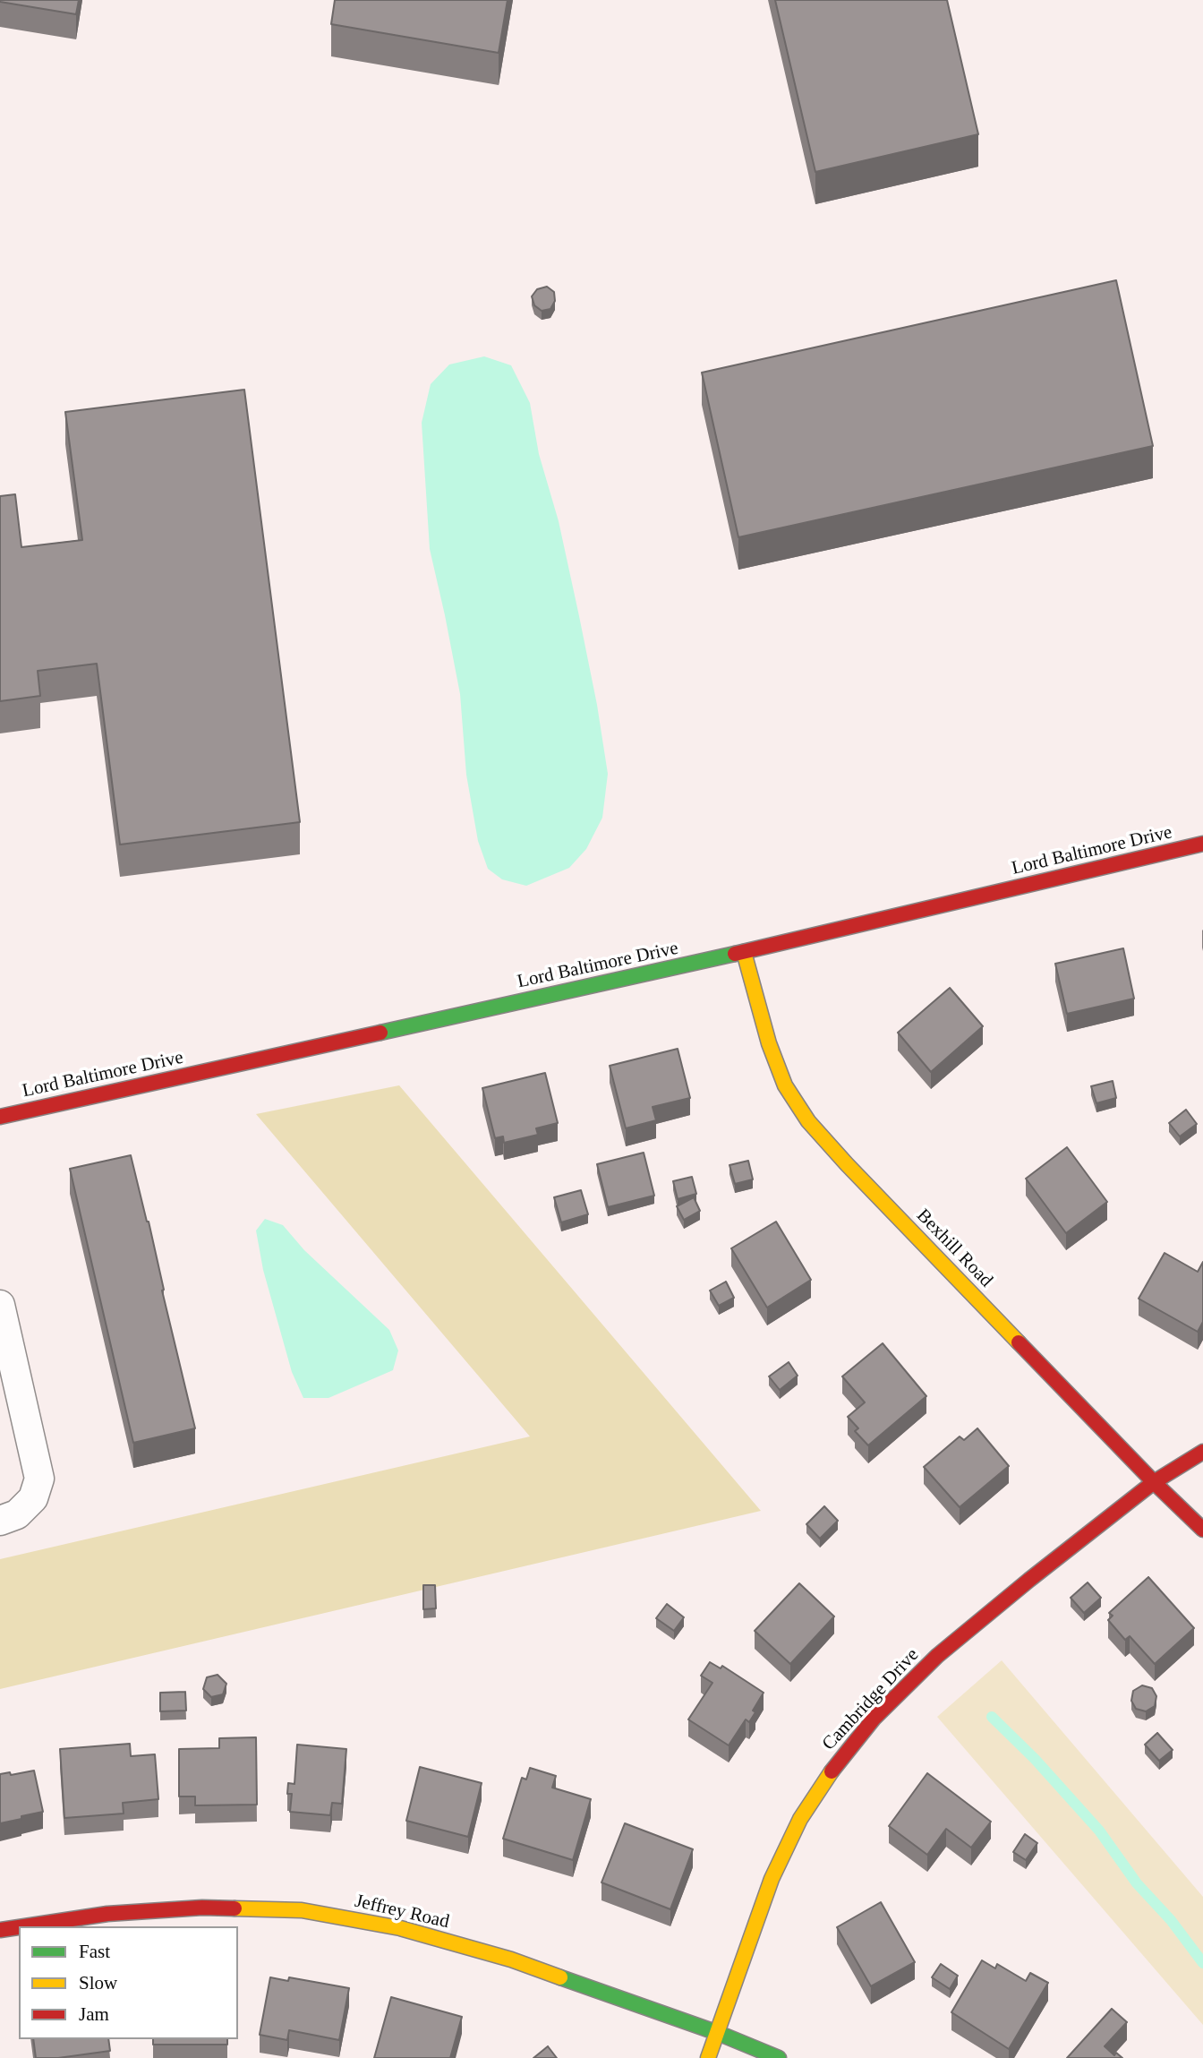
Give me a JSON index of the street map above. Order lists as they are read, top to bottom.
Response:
{
  "streets": {
    "street": [
      "Lord Baltimore Drive",
      "Bexhill Road",
      "Cambridge Drive",
      "Jeffrey Road"
    ]
  },
  "crossings": [
    ["Lord Baltimore Drive", "Bexhill Road"],
    ["Bexhill Road", "Cambridge Drive"],
    ["Cambridge Drive", "Jeffrey Road"]
  ],
  "legend": ["Fast", "Slow", "Jam"]
}
